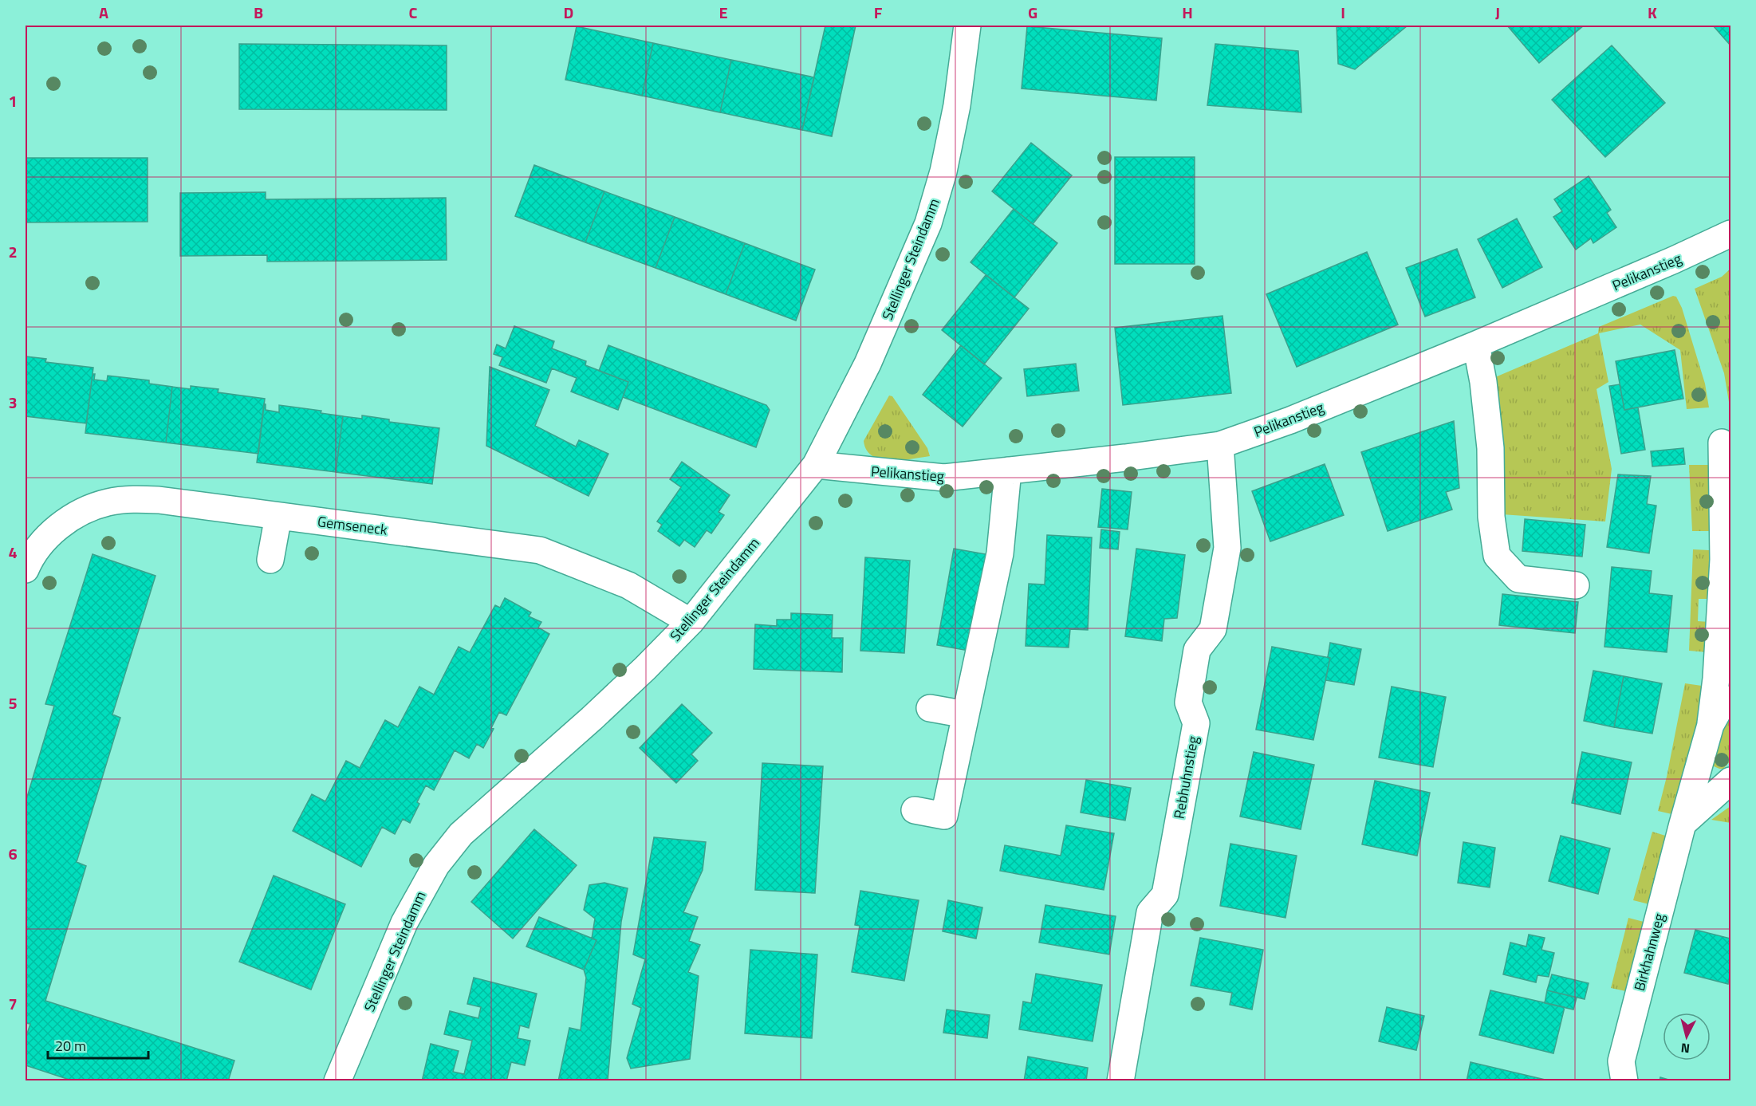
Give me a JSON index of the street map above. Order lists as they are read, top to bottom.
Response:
{
  "streets": {
    "street": [
      "Stellinger Steindamm",
      "Pelikanstieg",
      "Gemseneck",
      "Rebhuhnstieg",
      "Birkhahnweg"
    ]
  },
  "crossings": [
    ["Stellinger Steindamm", "Pelikanstieg"],
    ["Stellinger Steindamm", "Gemseneck"],
    ["Pelikanstieg", "Rebhuhnstieg"]
  ],
  "scale_bar": "20 m",
  "north": "bottom",
  "grid": {
    "columns": [
      "A",
      "B",
      "C",
      "D",
      "E",
      "F",
      "G",
      "H",
      "I",
      "J",
      "K"
    ],
    "rows": [
      "1",
      "2",
      "3",
      "4",
      "5",
      "6",
      "7"
    ]
  }
}
